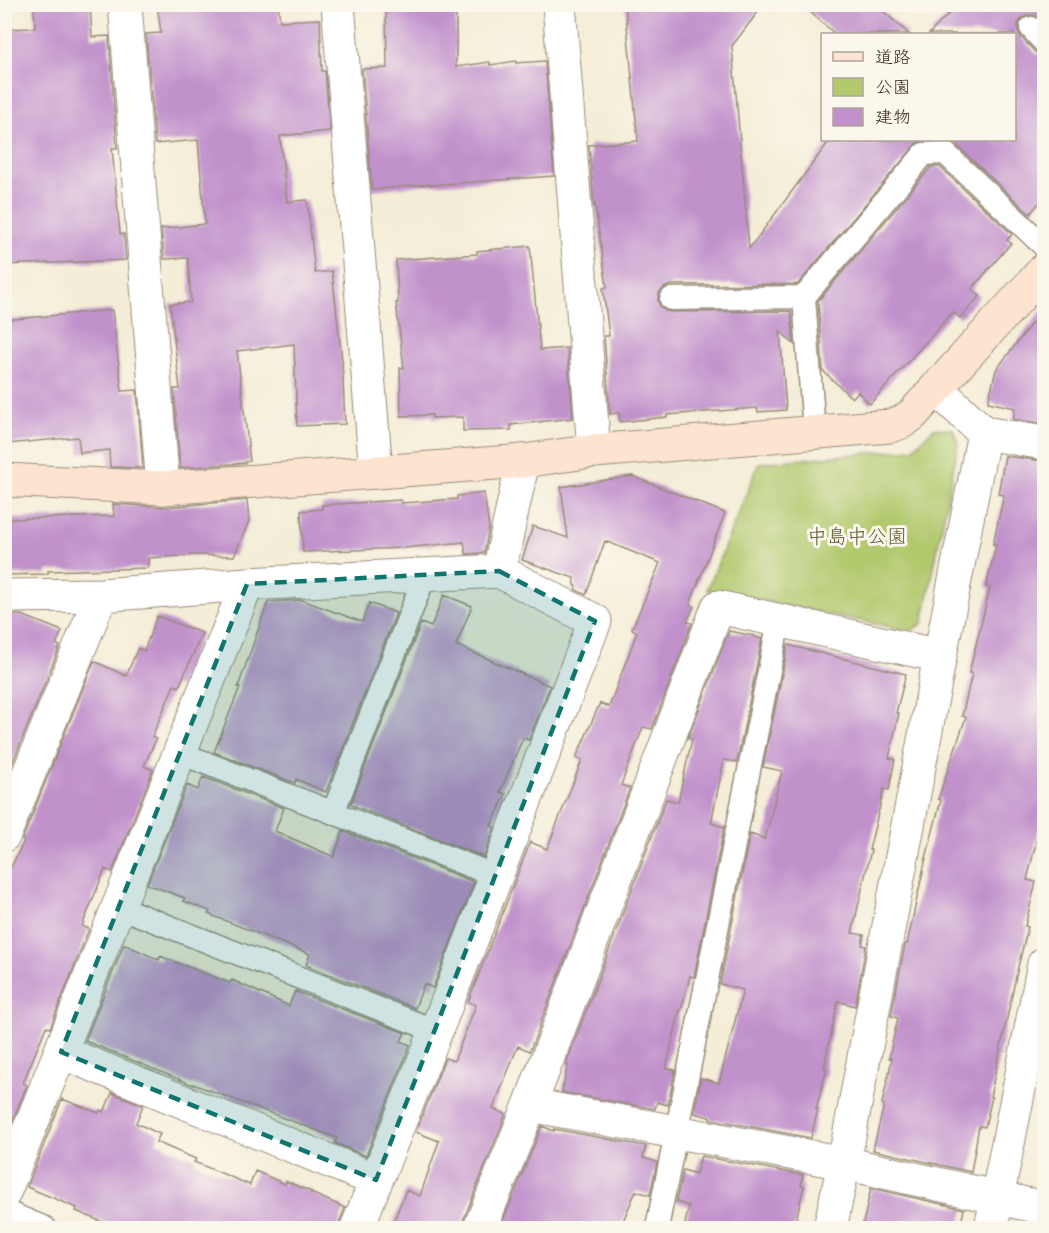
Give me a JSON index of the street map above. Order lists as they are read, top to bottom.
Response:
{
  "parks": ["中島中公園"],
  "legend": ["道路", "公園", "建物"]
}
